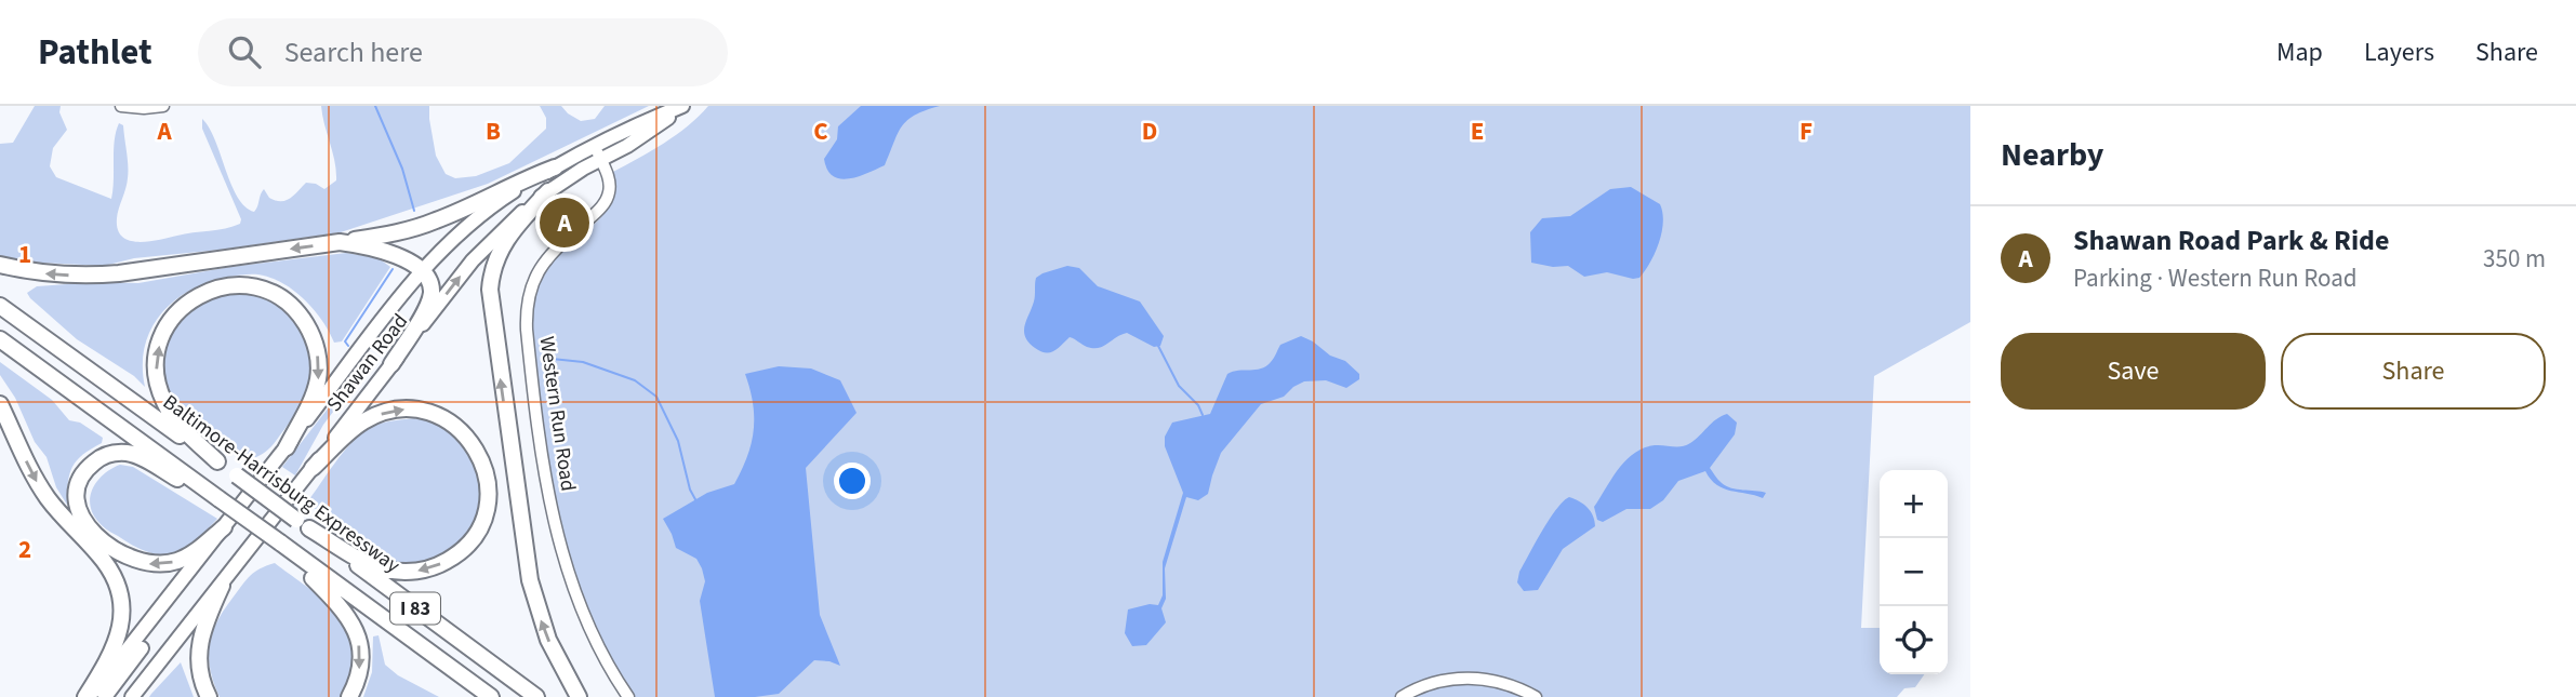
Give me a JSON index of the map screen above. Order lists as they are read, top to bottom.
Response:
{
  "streets": {
    "highway": ["Baltimore-Harrisburg Expressway", "I 83"],
    "main road": ["Shawan Road"],
    "street": ["Western Run Road"]
  },
  "crossings": [
    ["Shawan Road", "Western Run Road"]
  ],
  "page": {
    "header": "Pathlet",
    "search": "Search here",
    "nav": ["Map", "Layers", "Share"],
    "heading": "Nearby",
    "pins": "A",
    "list": [
      {
        "mark": "A",
        "name": "Shawan Road Park & Ride",
        "note": "Parking · Western Run Road",
        "value": "350 m"
      }
    ],
    "buttons": ["Save", "Share"],
    "map_buttons": ["+", "−"]
  },
  "grid": {
    "columns": [
      "A",
      "B",
      "C",
      "D",
      "E",
      "F"
    ],
    "rows": ["1", "2"]
  }
}
